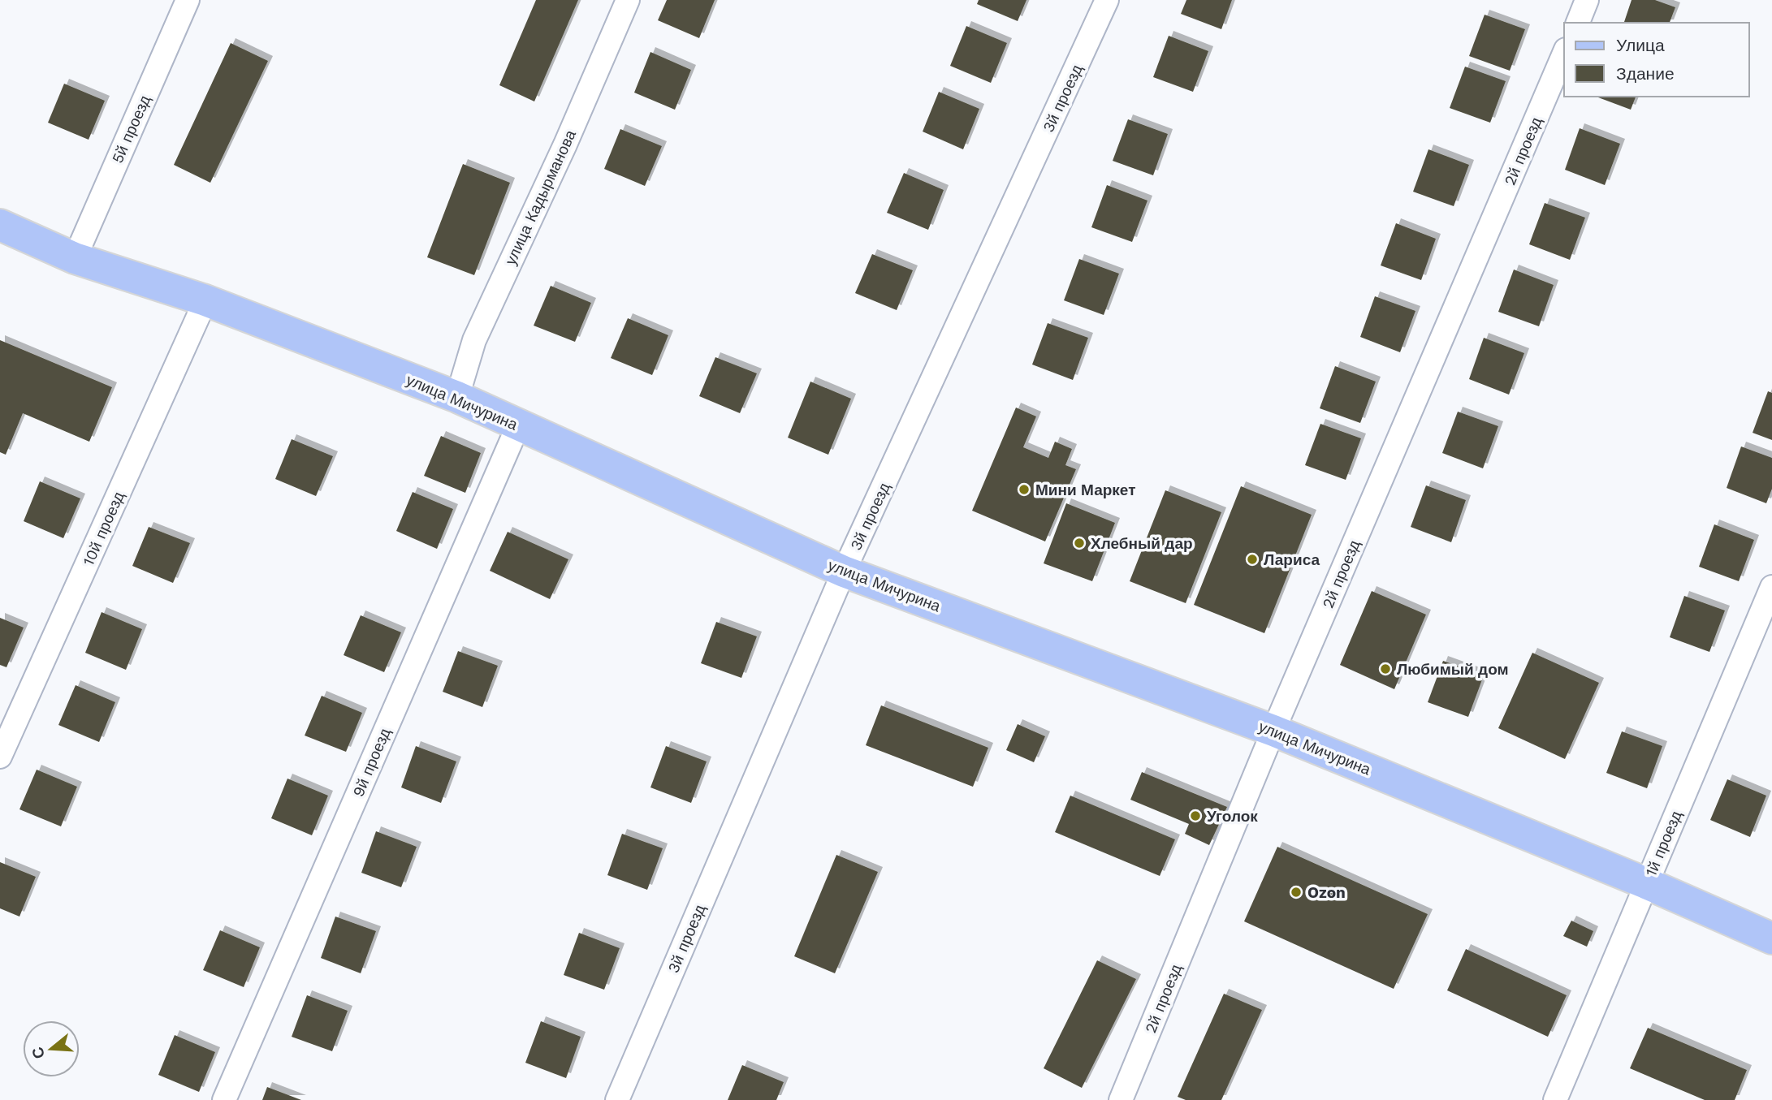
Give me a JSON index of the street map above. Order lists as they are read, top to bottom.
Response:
{
  "streets": {
    "main road": ["улица Мичурина"],
    "street": [
      "3й проезд",
      "5й проезд",
      "2й проезд",
      "улица Кадырманова",
      "10й проезд",
      "9й проезд",
      "1й проезд"
    ]
  },
  "crossings": [
    ["3й проезд", "улица Мичурина"],
    ["5й проезд", "улица Мичурина"],
    ["2й проезд", "улица Мичурина"],
    ["улица Кадырманова", "улица Мичурина"],
    ["улица Мичурина", "10й проезд"],
    ["улица Мичурина", "9й проезд"],
    ["улица Мичурина", "1й проезд"]
  ],
  "places": [
    "Мини Маркет",
    "Хлебный дар",
    "Лариса",
    "Любимый дом",
    "Уголок",
    "Ozon"
  ],
  "legend": ["Улица", "Здание"],
  "north": "left"
}
